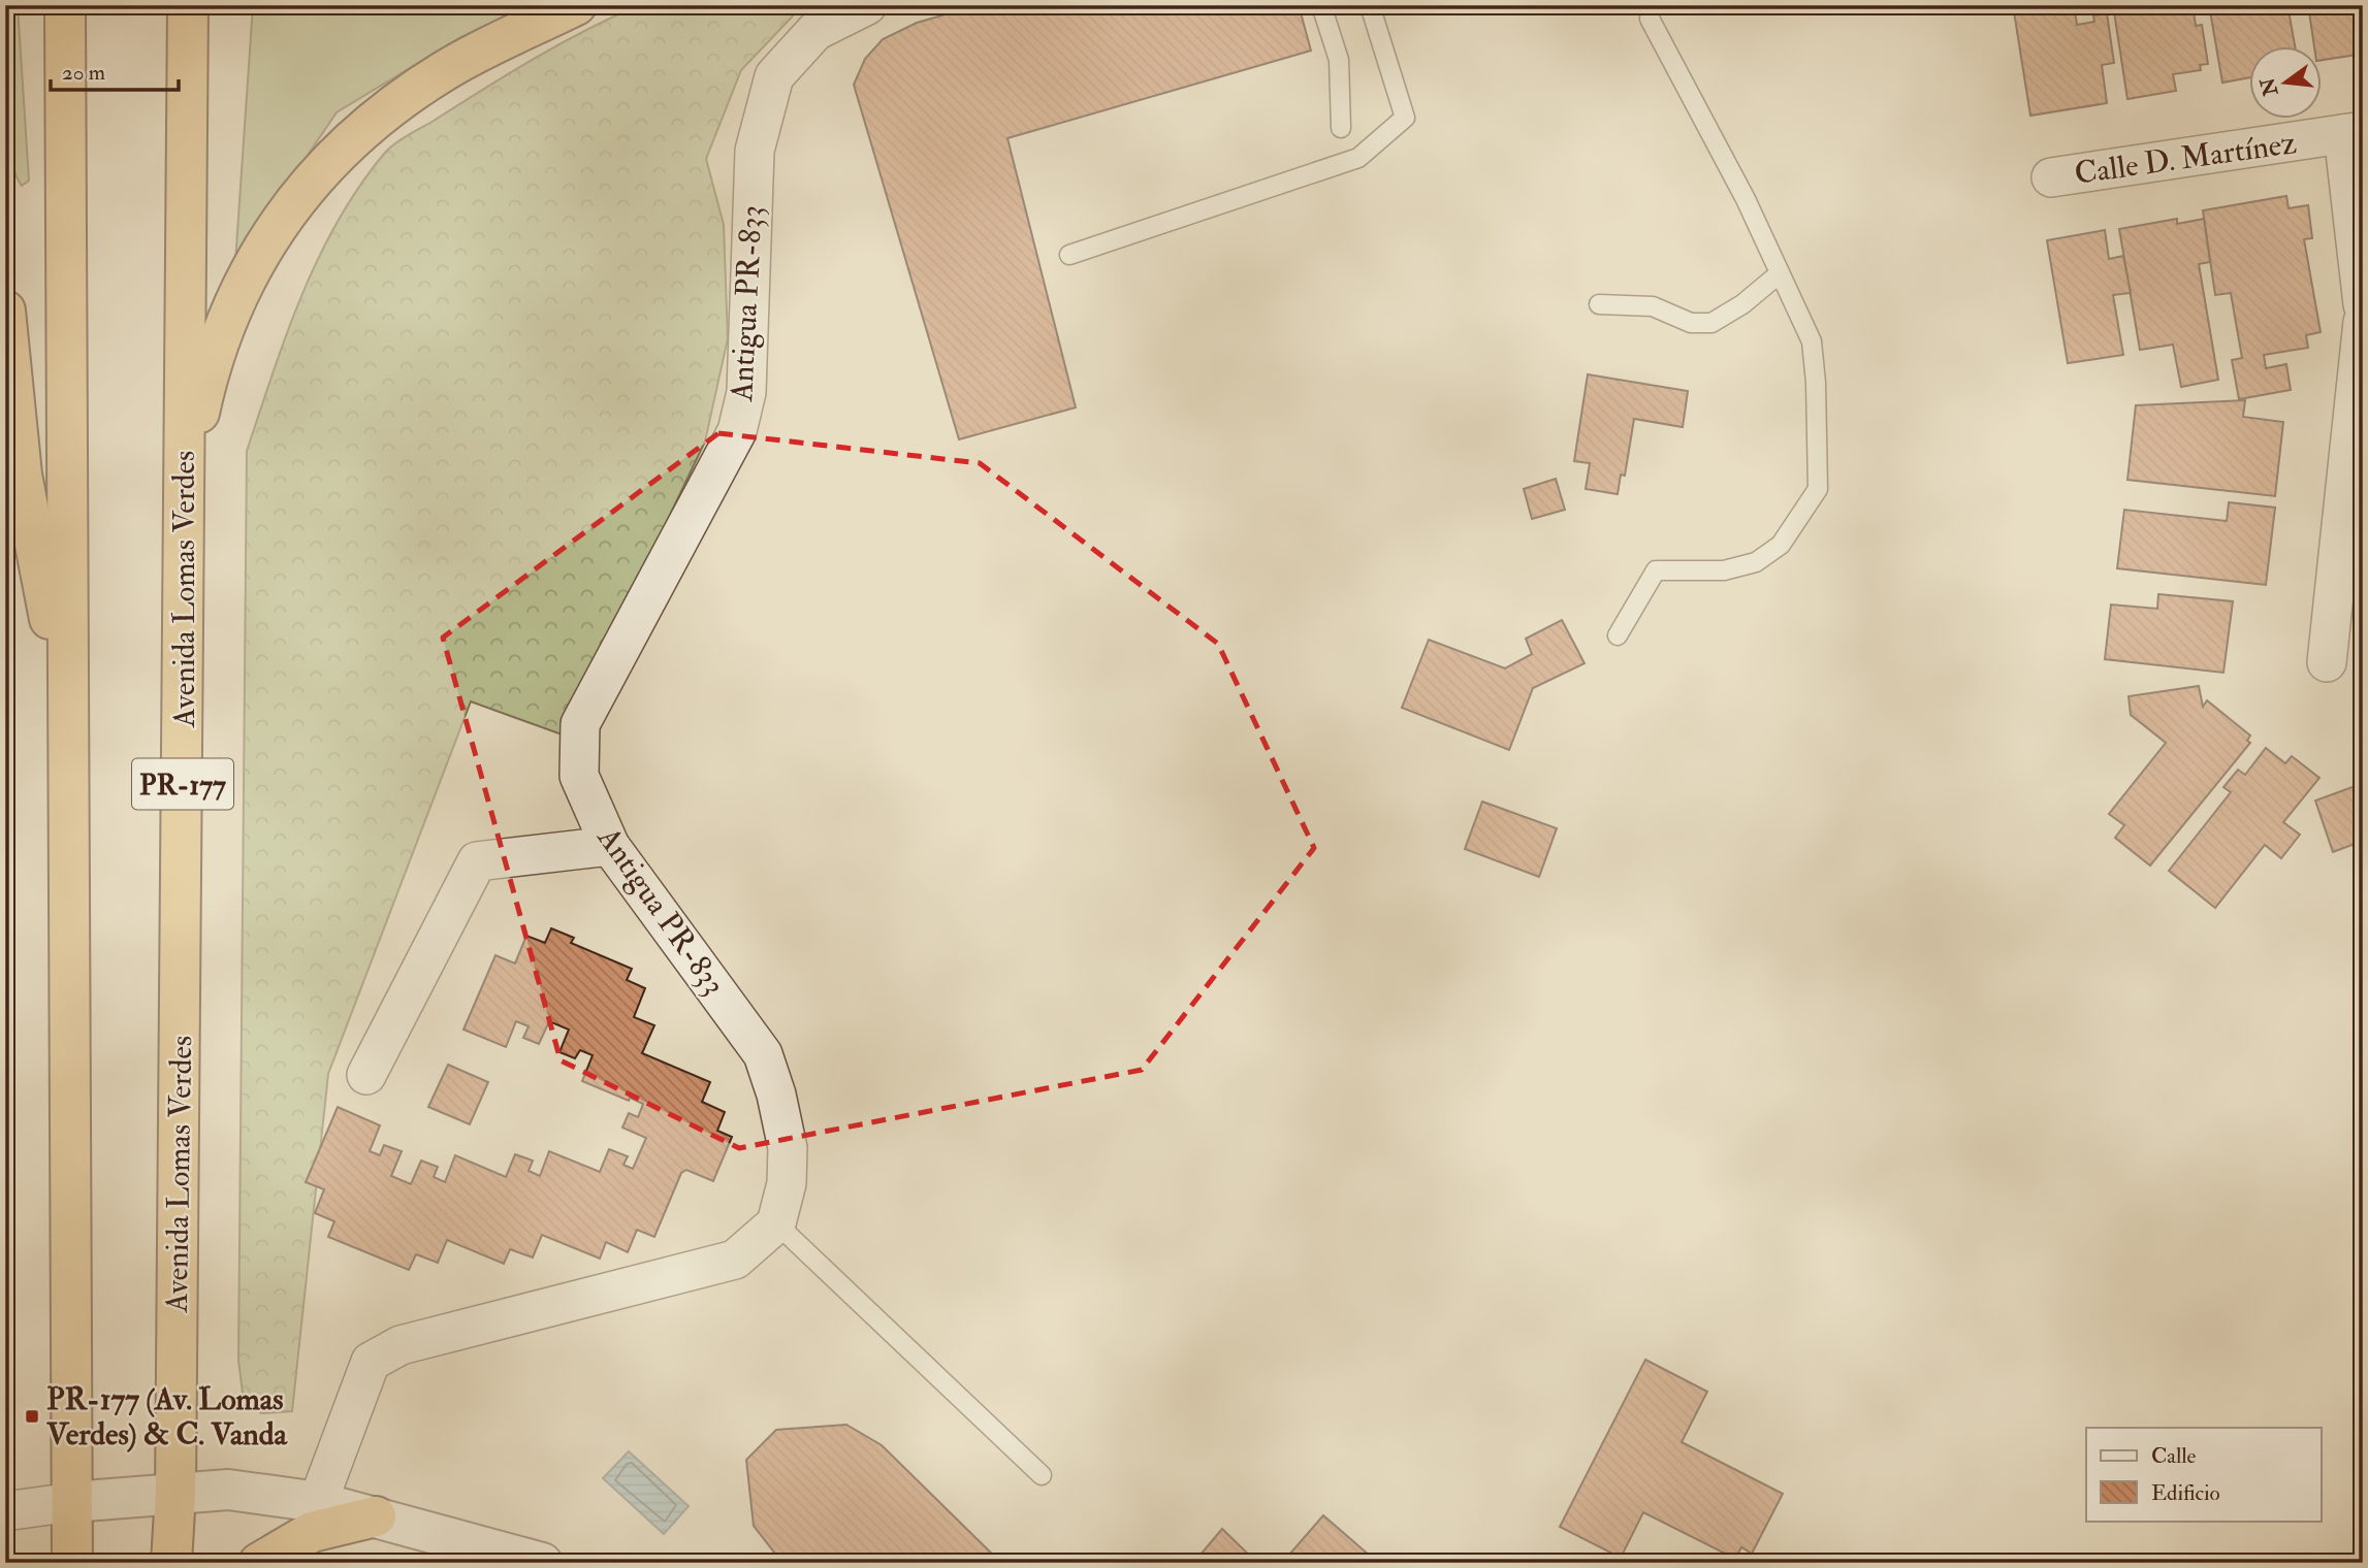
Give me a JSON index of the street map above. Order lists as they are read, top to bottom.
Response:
{
  "streets": {
    "highway": ["Avenida Lomas Verdes", "PR-177"],
    "street": ["Calle D. Martínez", "Antigua PR-833"]
  },
  "places": {
    "transit": ["PR-177 (Av. Lomas Verdes) & C. Vanda"]
  },
  "legend": ["Calle", "Edificio"],
  "scale_bar": "20 m",
  "north": "left"
}
